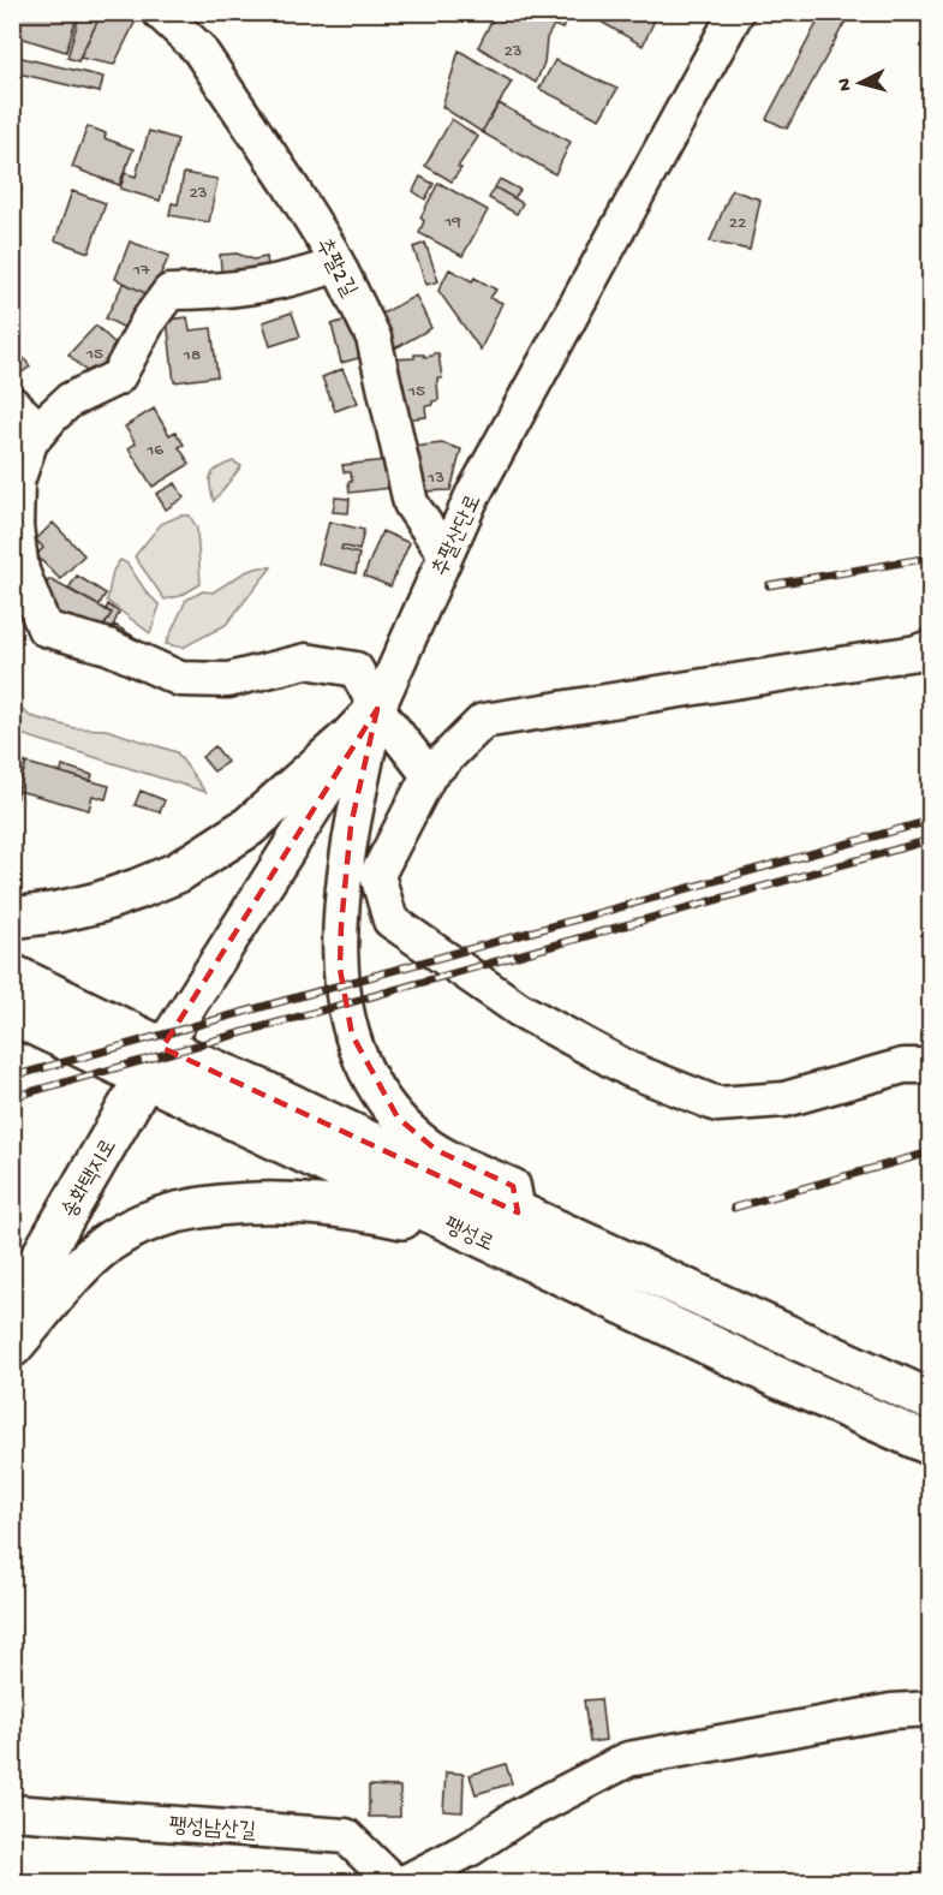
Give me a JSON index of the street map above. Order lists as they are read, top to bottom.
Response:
{
  "streets": {
    "main road": ["송화택지로", "팽성로"],
    "street": ["추팔2길", "추팔산단로", "팽성남산길"]
  },
  "crossings": [
    ["추팔2길", "추팔산단로"],
    ["추팔산단로", "송화택지로"],
    ["추팔산단로", "팽성로"],
    ["송화택지로", "팽성로"]
  ],
  "house_numbers": [
    "23",
    "23",
    "19",
    "22",
    "17",
    "15",
    "18",
    "15",
    "16",
    "13"
  ],
  "north": "left"
}
